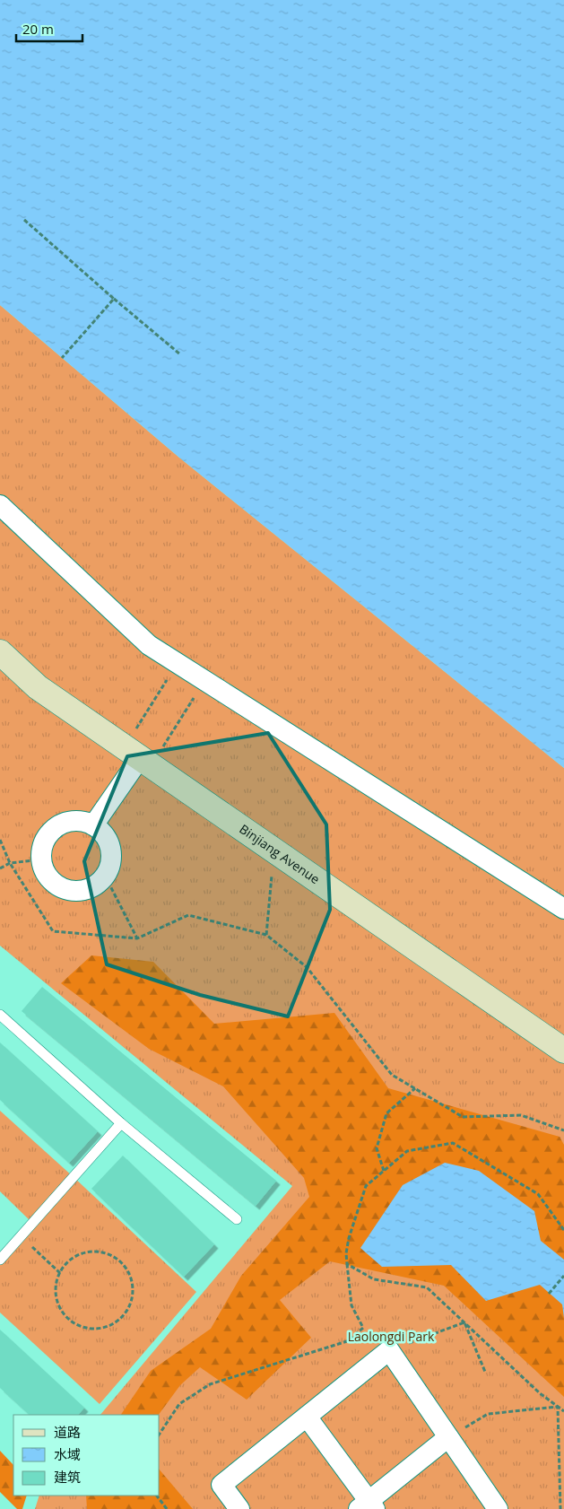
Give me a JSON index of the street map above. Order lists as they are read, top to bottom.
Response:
{
  "streets": {
    "street": ["Binjiang Avenue"]
  },
  "parks": ["Laolongdi Park"],
  "legend": ["道路", "水域", "建筑"],
  "scale_bar": "20 m"
}
